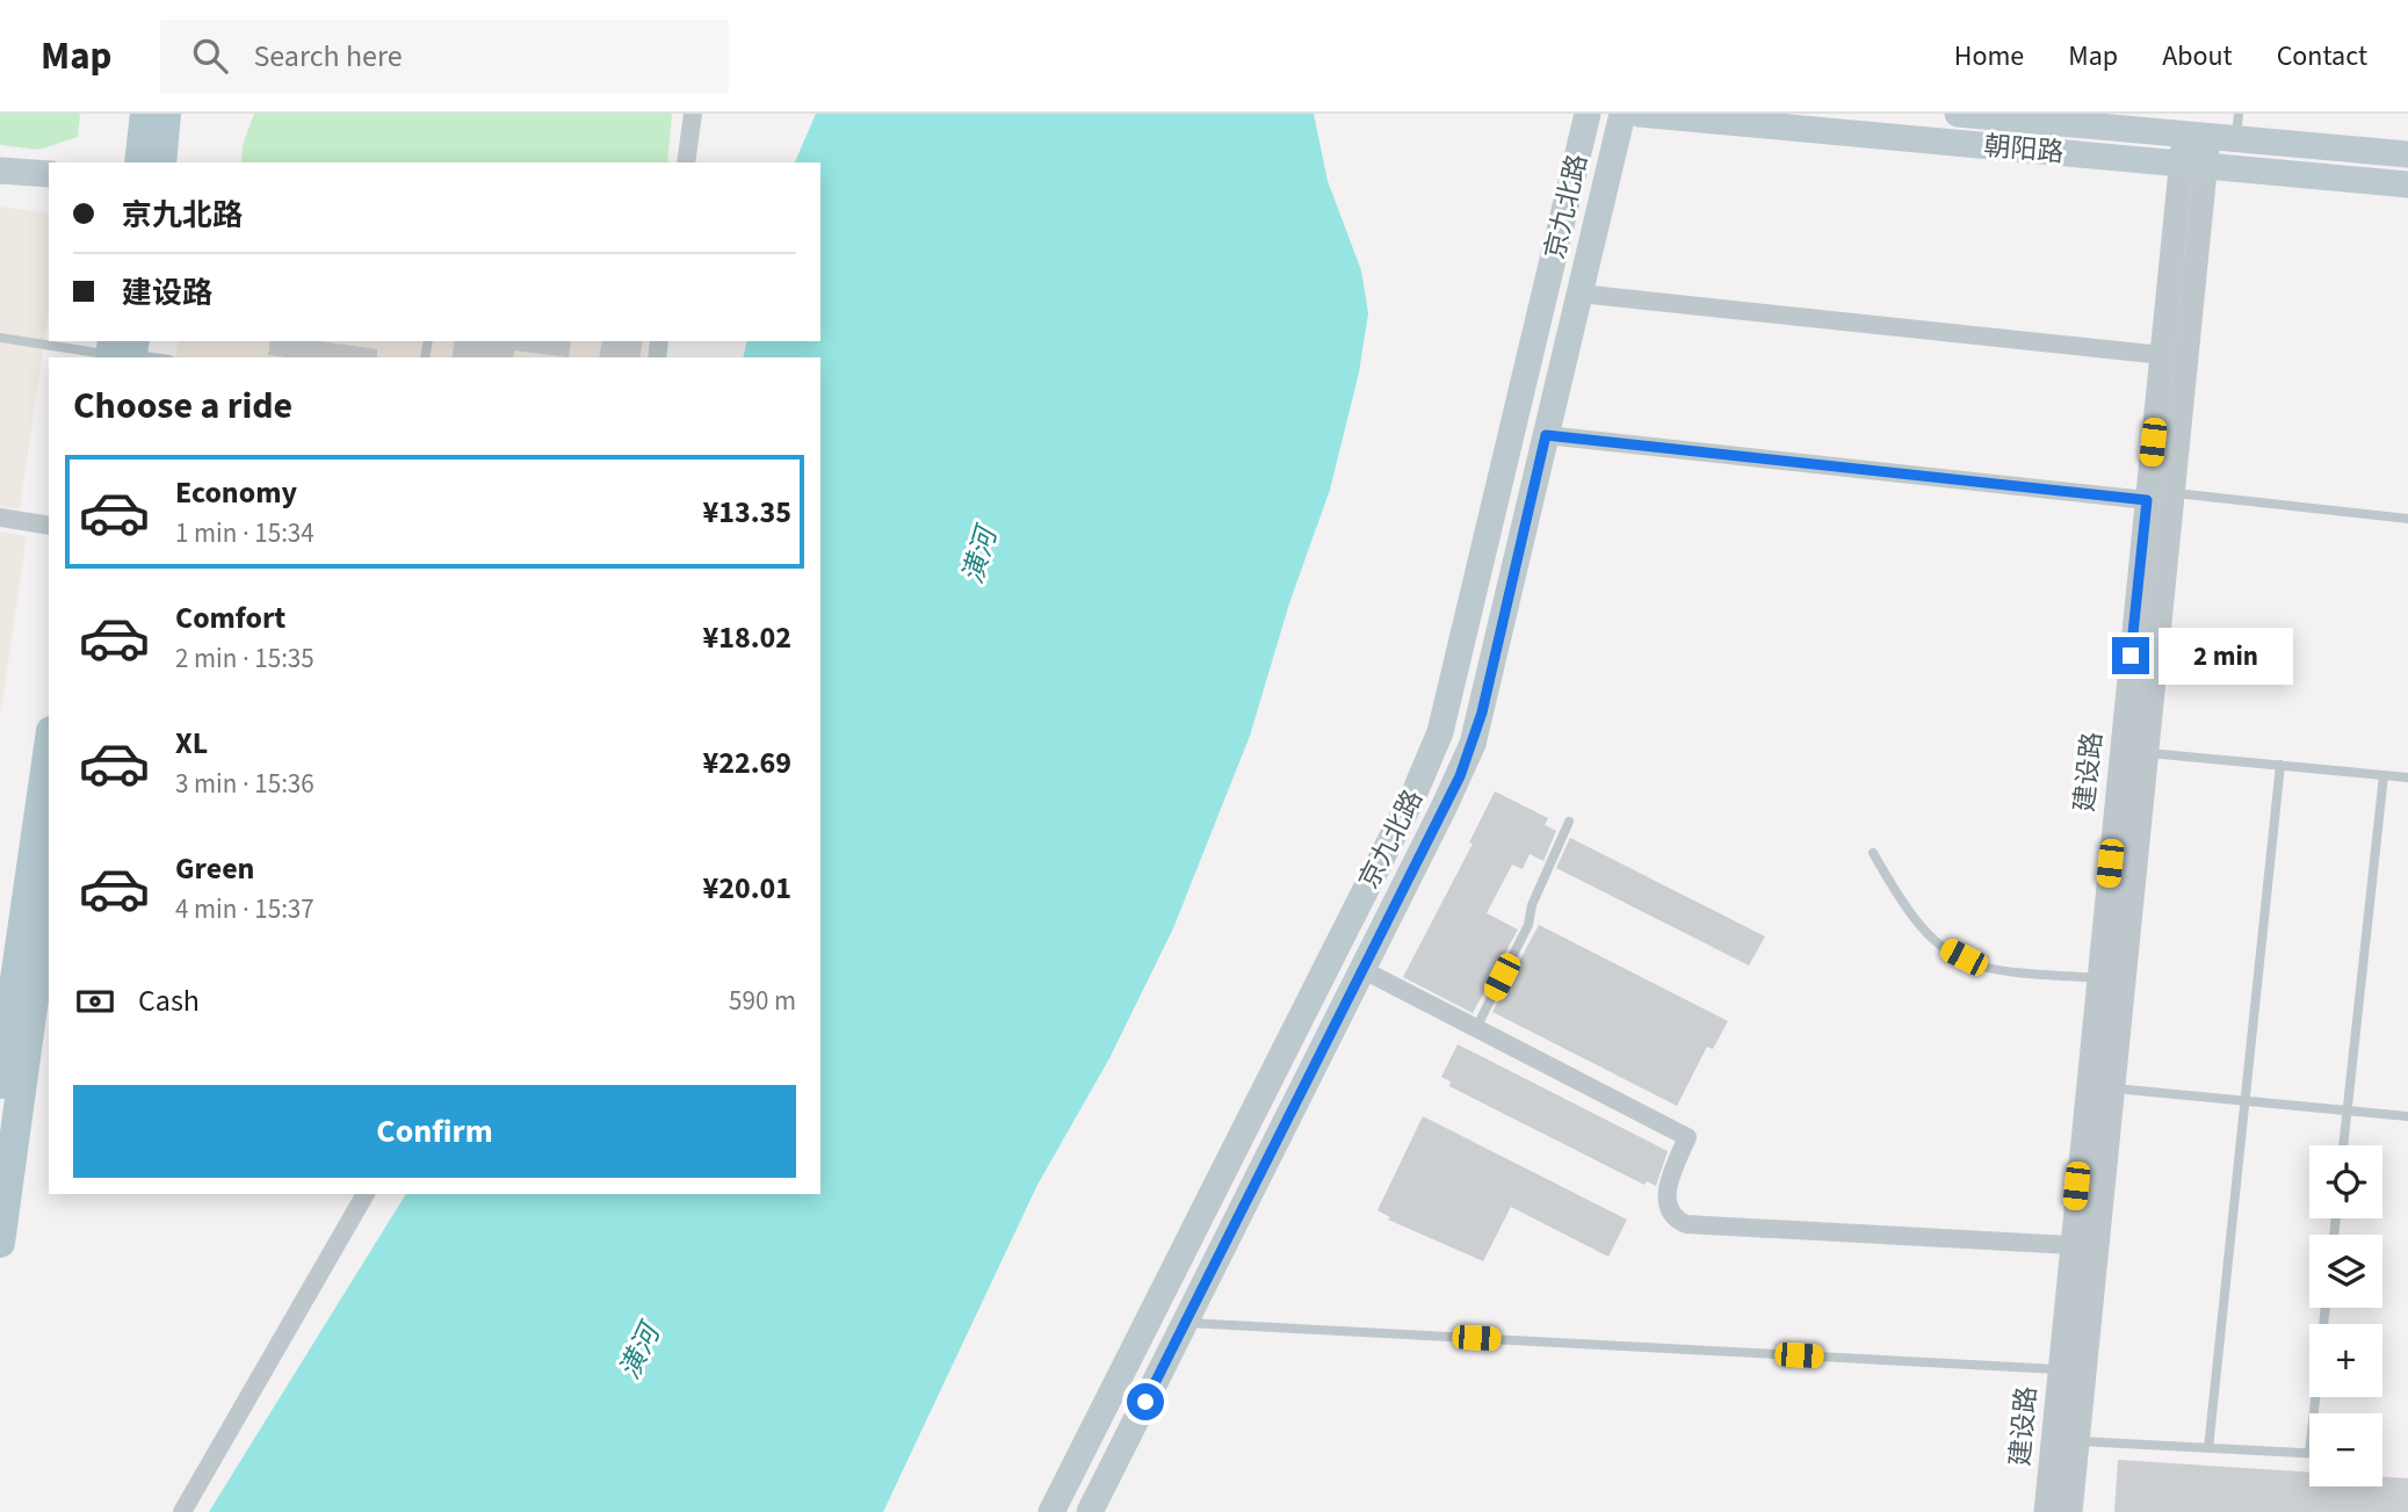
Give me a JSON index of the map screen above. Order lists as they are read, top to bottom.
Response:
{
  "streets": {
    "main road": ["朝阳路", "京九北路"],
    "street": ["建设路"]
  },
  "crossings": [
    ["朝阳路", "建设路"]
  ],
  "water": ["潢河"],
  "page": {
    "header": "Map",
    "search": "Search here",
    "nav": [
      "Home",
      "Map",
      "About",
      "Contact"
    ],
    "banner": ["京九北路", "建设路"],
    "heading": "Choose a ride",
    "list": [
      {
        "name": "Economy",
        "note": "1 min · 15:34",
        "value": "¥13.35"
      },
      {
        "name": "Comfort",
        "note": "2 min · 15:35",
        "value": "¥18.02"
      },
      {
        "name": "XL",
        "note": "3 min · 15:36",
        "value": "¥22.69"
      },
      {
        "name": "Green",
        "note": "4 min · 15:37",
        "value": "¥20.01"
      }
    ],
    "bubble": "2 min",
    "pay": ["Cash", "590 m"],
    "buttons": "Confirm",
    "map_buttons": ["+", "−"]
  }
}
